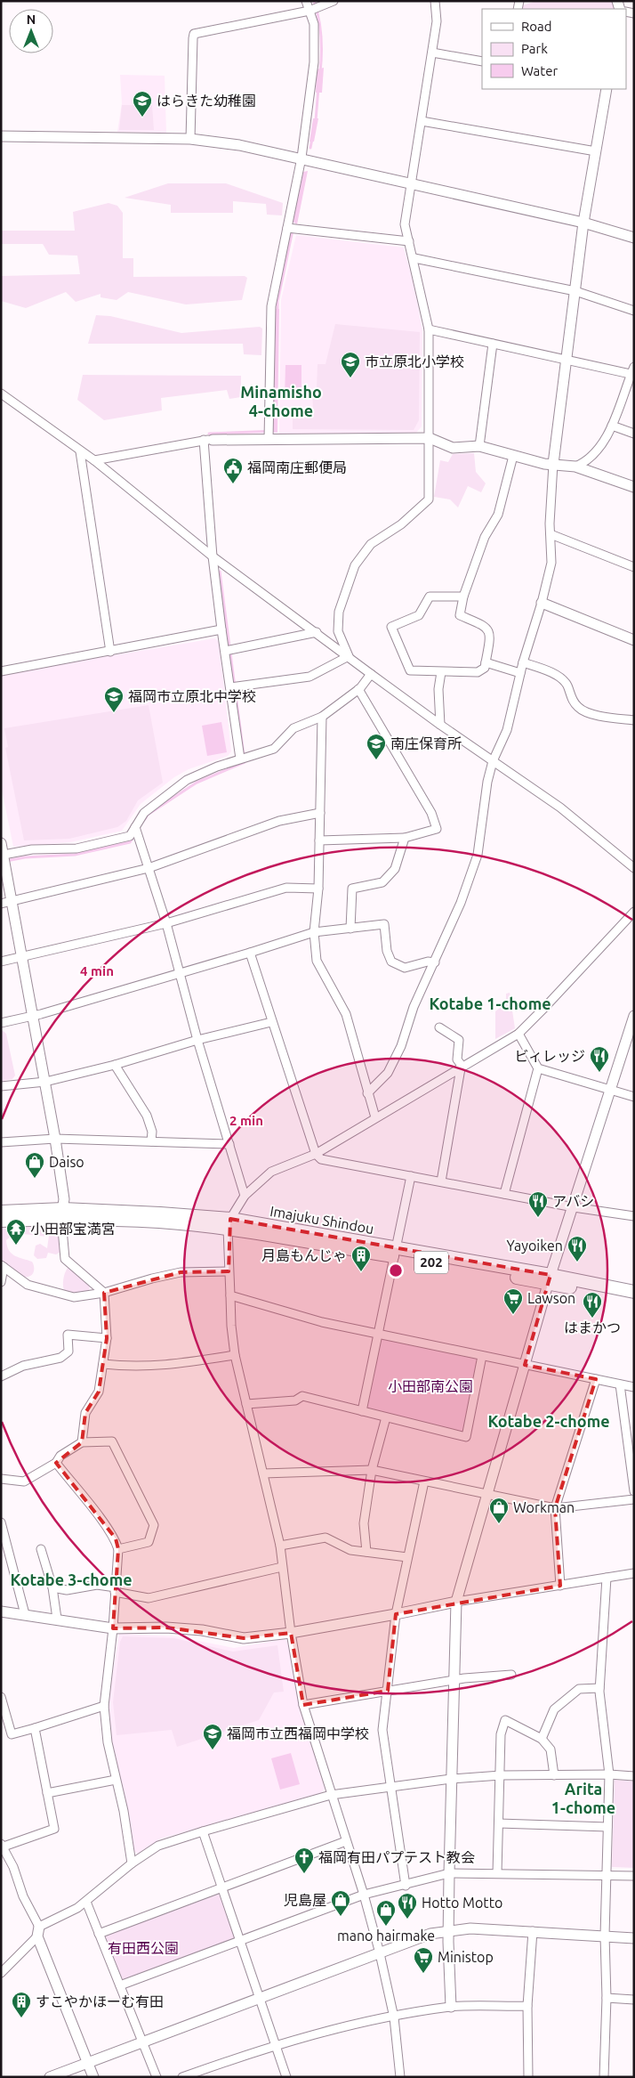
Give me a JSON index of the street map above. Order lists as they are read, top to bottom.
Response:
{
  "streets": {
    "highway": ["Imajuku Shindou", "202"]
  },
  "districts": [
    "Minamisho 4-chome",
    "Kotabe 1-chome",
    "Kotabe 2-chome",
    "Kotabe 3-chome",
    "Arita 1-chome"
  ],
  "parks": ["小田部南公園", "有田西公園"],
  "places": {
    "school or university": [
      "はらきた幼稚園",
      "市立原北小学校",
      "福岡市立原北中学校",
      "南庄保育所",
      "福岡市立西福岡中学校"
    ],
    "public building": ["福岡南庄郵便局"],
    "restaurant": [
      "ビィレッジ",
      "アバシ",
      "Yayoiken",
      "はまかつ",
      "Hotto Motto"
    ],
    "shop": [
      "Daiso",
      "Workman",
      "児島屋",
      "mano hairmake"
    ],
    "temple": ["小田部宝満宮"],
    "building": ["月島もんじゃ", "すこやかほーむ有田"],
    "supermarket": ["Lawson", "Ministop"],
    "church": ["福岡有田パプテスト教会"]
  },
  "legend": ["Road", "Park", "Water"],
  "north": "top",
  "rings": ["4 min", "2 min"]
}
